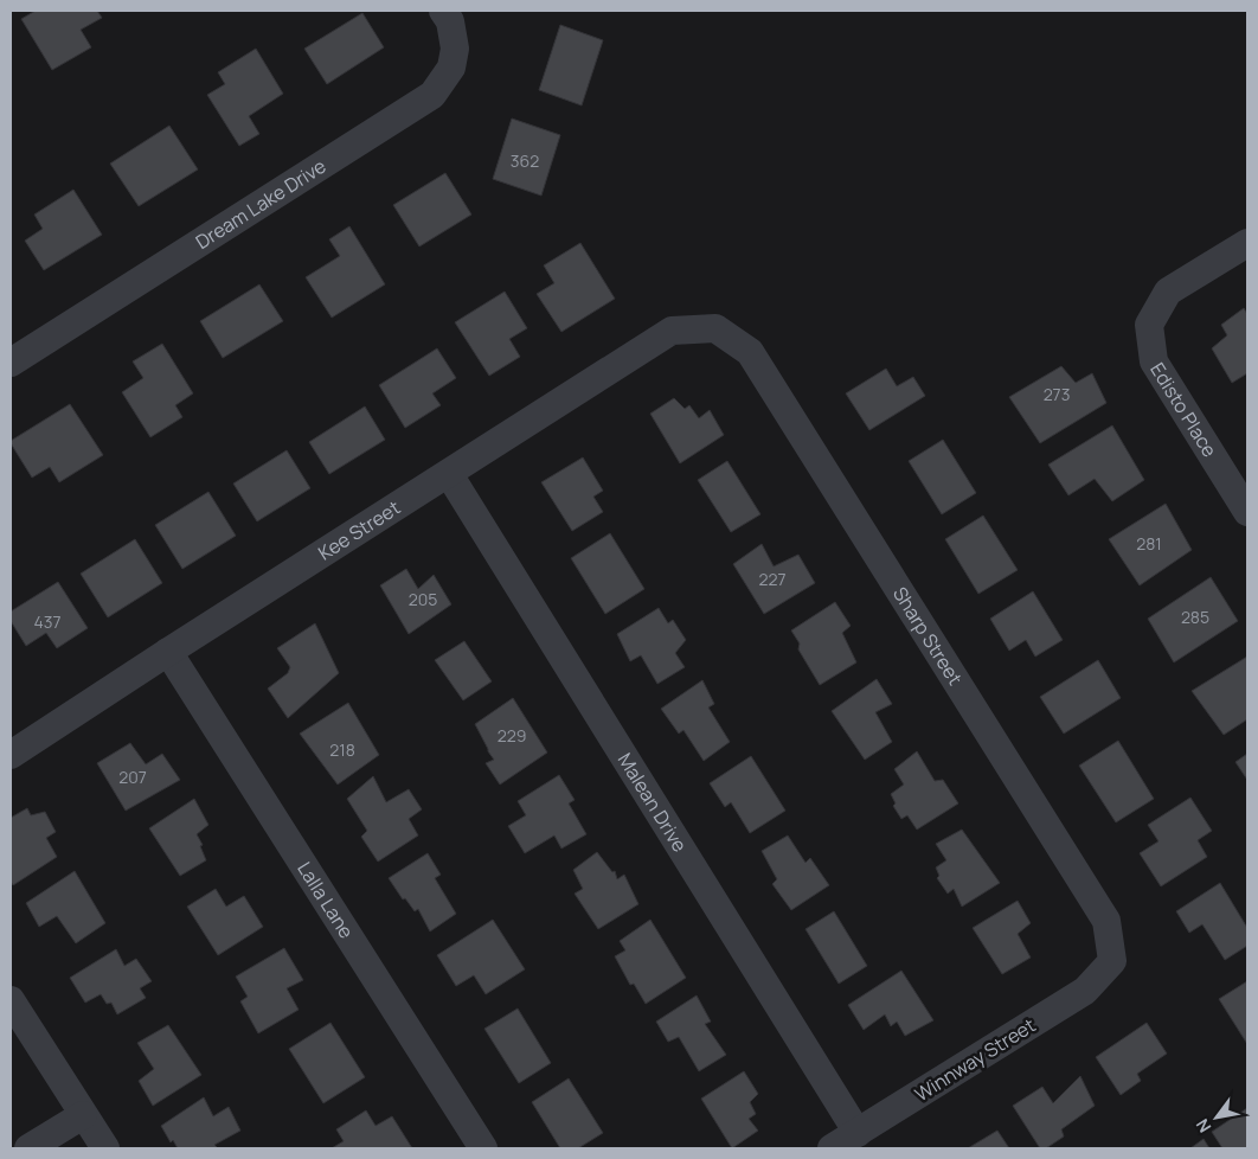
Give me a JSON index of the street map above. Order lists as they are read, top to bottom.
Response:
{
  "streets": {
    "street": [
      "Dream Lake Drive",
      "Edisto Place",
      "Kee Street",
      "Sharp Street",
      "Malean Drive",
      "Lalla Lane",
      "Winnway Street"
    ]
  },
  "crossings": [
    ["Kee Street", "Sharp Street"],
    ["Kee Street", "Malean Drive"],
    ["Kee Street", "Lalla Lane"],
    ["Sharp Street", "Winnway Street"],
    ["Malean Drive", "Winnway Street"]
  ],
  "house_numbers": [
    "362",
    "273",
    "281",
    "227",
    "205",
    "285",
    "437",
    "229",
    "218",
    "207"
  ],
  "north": "bottom left"
}
